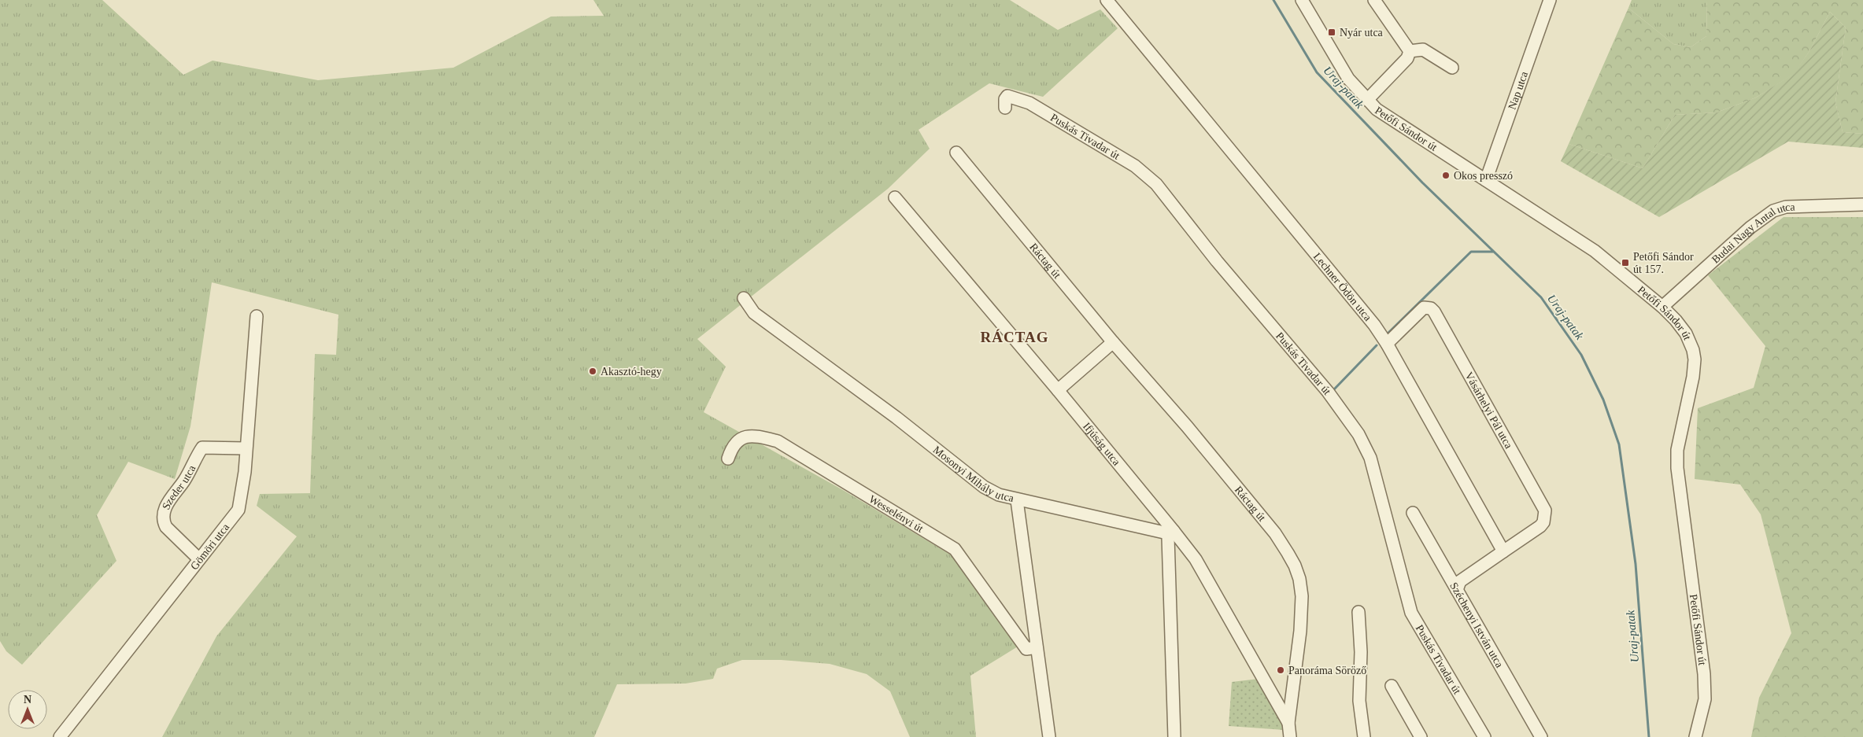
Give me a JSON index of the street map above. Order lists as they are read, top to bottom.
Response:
{
  "streets": {
    "street": [
      "Nap utca",
      "Petőfi Sándor út",
      "Puskás Tivadar út",
      "Budai Nagy Antal utca",
      "Ráctag út",
      "Lechner Ödön utca",
      "Vásárhelyi Pál utca",
      "Ifjúság utca",
      "Mosonyi Mihály utca",
      "Szeder utca",
      "Wesselényi út",
      "Gömöri utca",
      "Széchenyi István utca"
    ]
  },
  "crossings": [
    ["Nap utca", "Petőfi Sándor út"],
    ["Petőfi Sándor út", "Budai Nagy Antal utca"],
    ["Lechner Ödön utca", "Vásárhelyi Pál utca"],
    ["Mosonyi Mihály utca", "Wesselényi út"],
    ["Szeder utca", "Gömöri utca"]
  ],
  "districts": ["RÁCTAG"],
  "water": ["Uraj-patak"],
  "places": {
    "transit": ["Nyár utca", "Petőfi Sándor út 157."],
    "other": ["Okos presszó", "Akasztó-hegy", "Panoráma Söröző"]
  },
  "north": "top"
}
